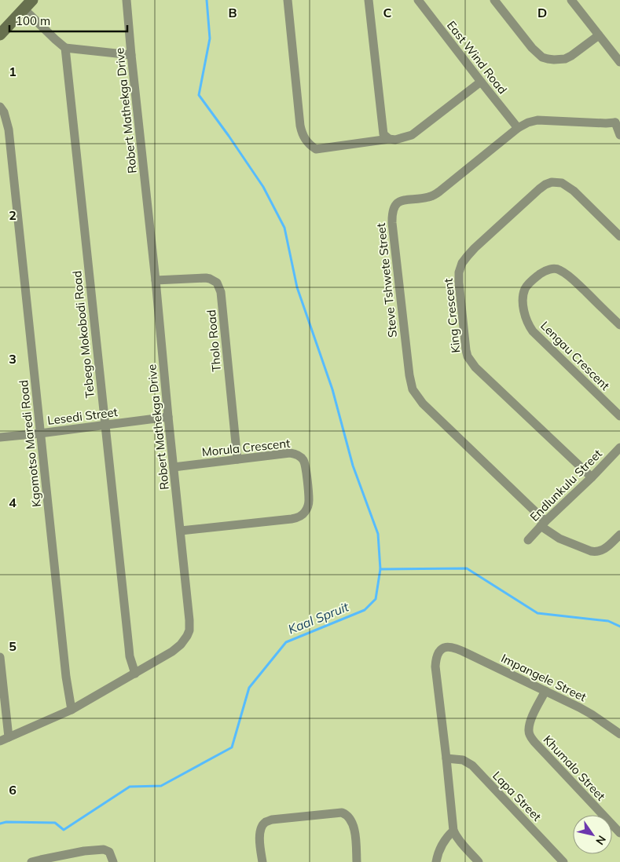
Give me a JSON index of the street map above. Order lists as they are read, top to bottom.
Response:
{
  "streets": {
    "street": [
      "East Wind Road",
      "Robert Mathekga Drive",
      "Steve Tshwete Street",
      "King Crescent",
      "Tebego Mokobodi Road",
      "Tholo Road",
      "Lengau Crescent",
      "Lesedi Street",
      "Kgomotso Maredi Road",
      "Morula Crescent",
      "Endlunkulu Street",
      "Impangele Street",
      "Khumalo Street",
      "Lapa Street"
    ]
  },
  "crossings": [
    ["East Wind Road", "Steve Tshwete Street"],
    ["Robert Mathekga Drive", "Tebego Mokobodi Road"],
    ["Robert Mathekga Drive", "Tholo Road"],
    ["Robert Mathekga Drive", "Lesedi Street"],
    ["Robert Mathekga Drive", "Kgomotso Maredi Road"],
    ["Robert Mathekga Drive", "Morula Crescent"],
    ["Steve Tshwete Street", "Endlunkulu Street"],
    ["King Crescent", "Endlunkulu Street"],
    ["Tebego Mokobodi Road", "Lesedi Street"],
    ["Tholo Road", "Morula Crescent"],
    ["Lesedi Street", "Kgomotso Maredi Road"],
    ["Impangele Street", "Khumalo Street"],
    ["Impangele Street", "Lapa Street"]
  ],
  "water": ["Kaal Spruit"],
  "scale_bar": "100 m",
  "north": "bottom right",
  "grid": {
    "columns": ["B", "C", "D"],
    "rows": [
      "1",
      "2",
      "3",
      "4",
      "5",
      "6"
    ]
  }
}
